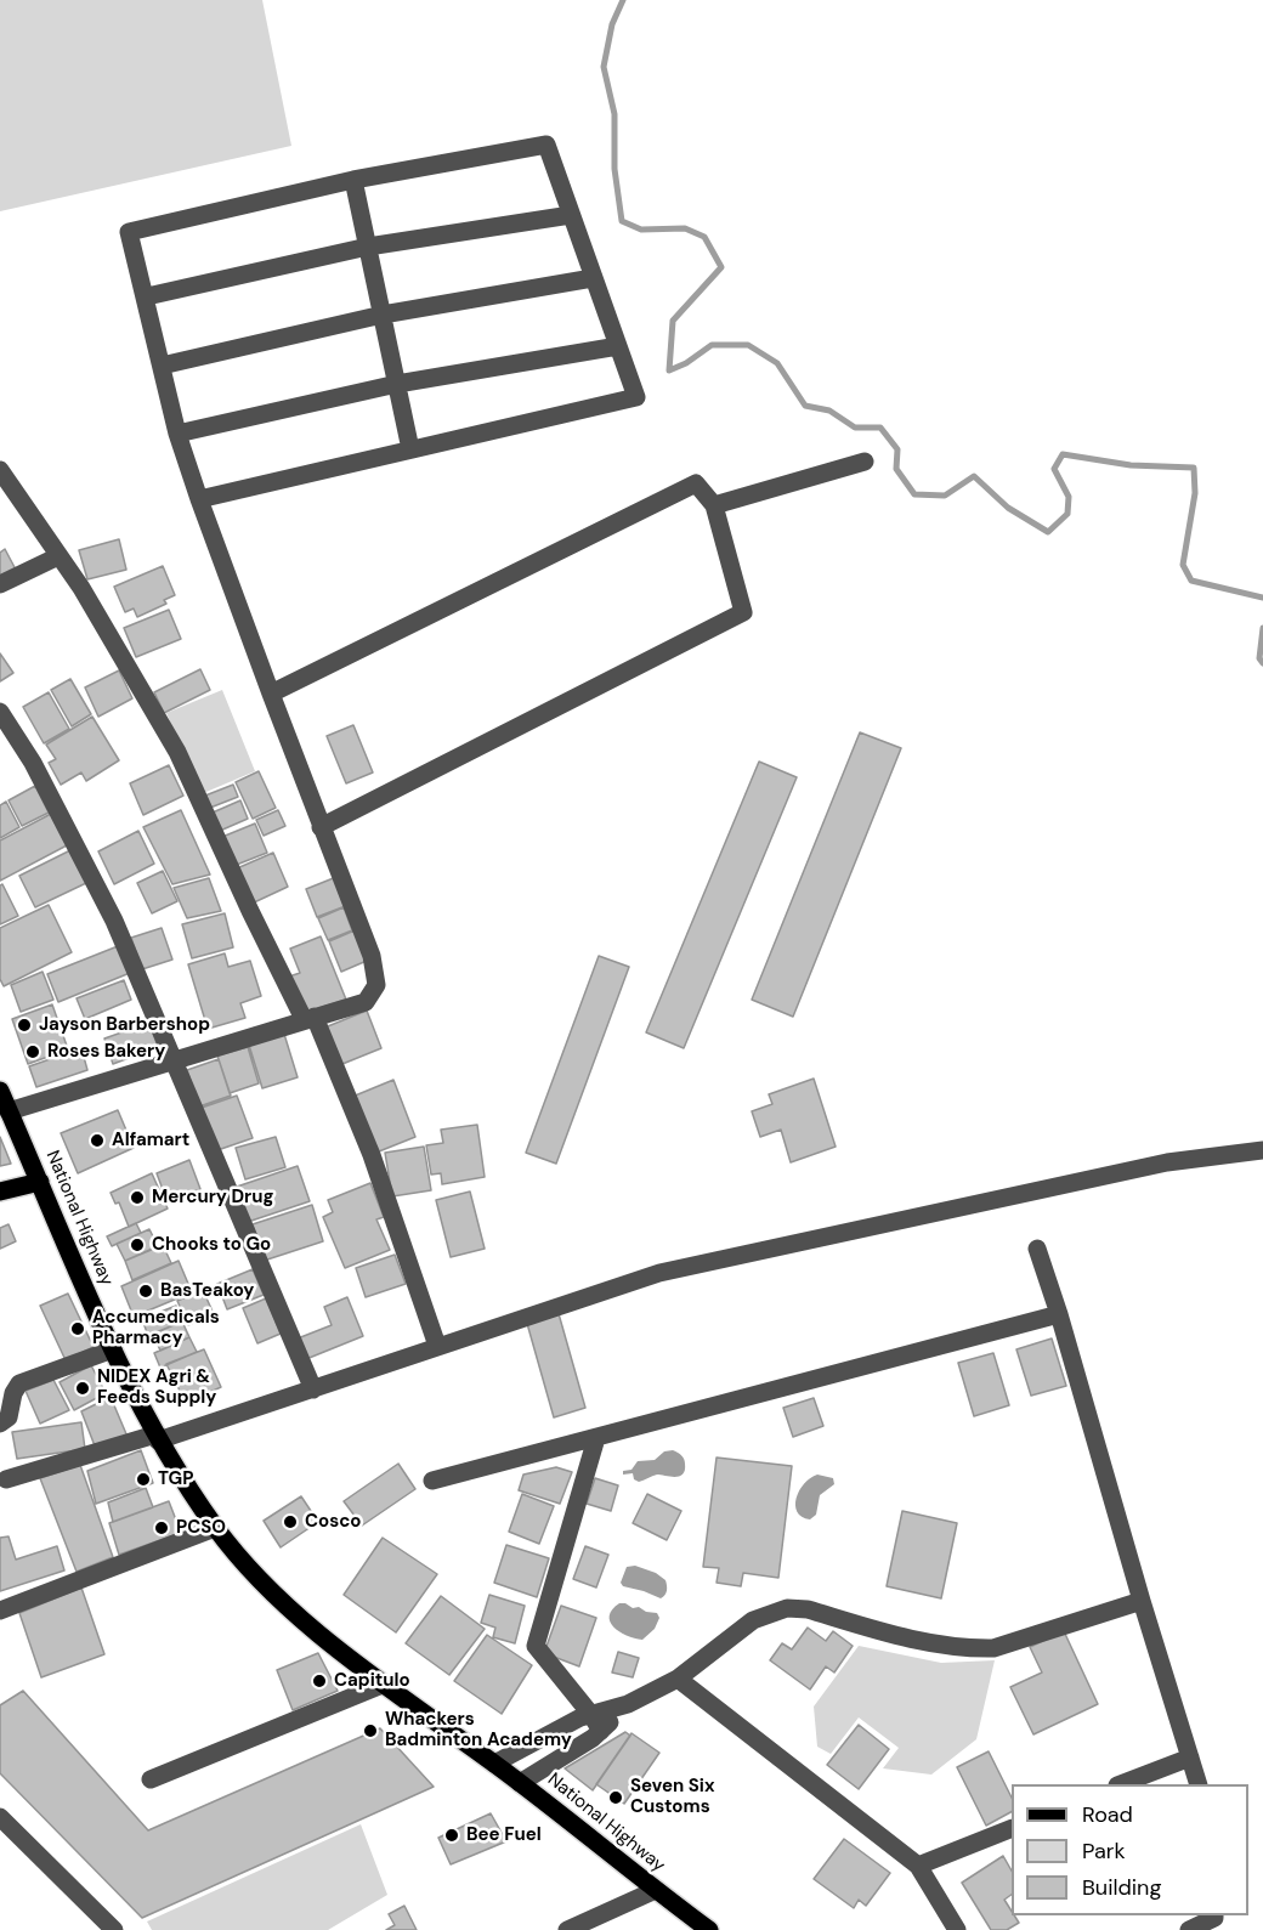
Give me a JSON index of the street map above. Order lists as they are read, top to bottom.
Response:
{
  "streets": {
    "main road": ["National Highway"]
  },
  "places": [
    "Jayson Barbershop",
    "Roses Bakery",
    "Alfamart",
    "Mercury Drug",
    "Chooks to Go",
    "BasTeakoy",
    "Accumedicals Pharmacy",
    "NIDEX Agri & Feeds Supply",
    "TGP",
    "Cosco",
    "PCSO",
    "Capitulo",
    "Whackers Badminton Academy",
    "Seven Six Customs",
    "Bee Fuel"
  ],
  "legend": ["Road", "Park", "Building"]
}
